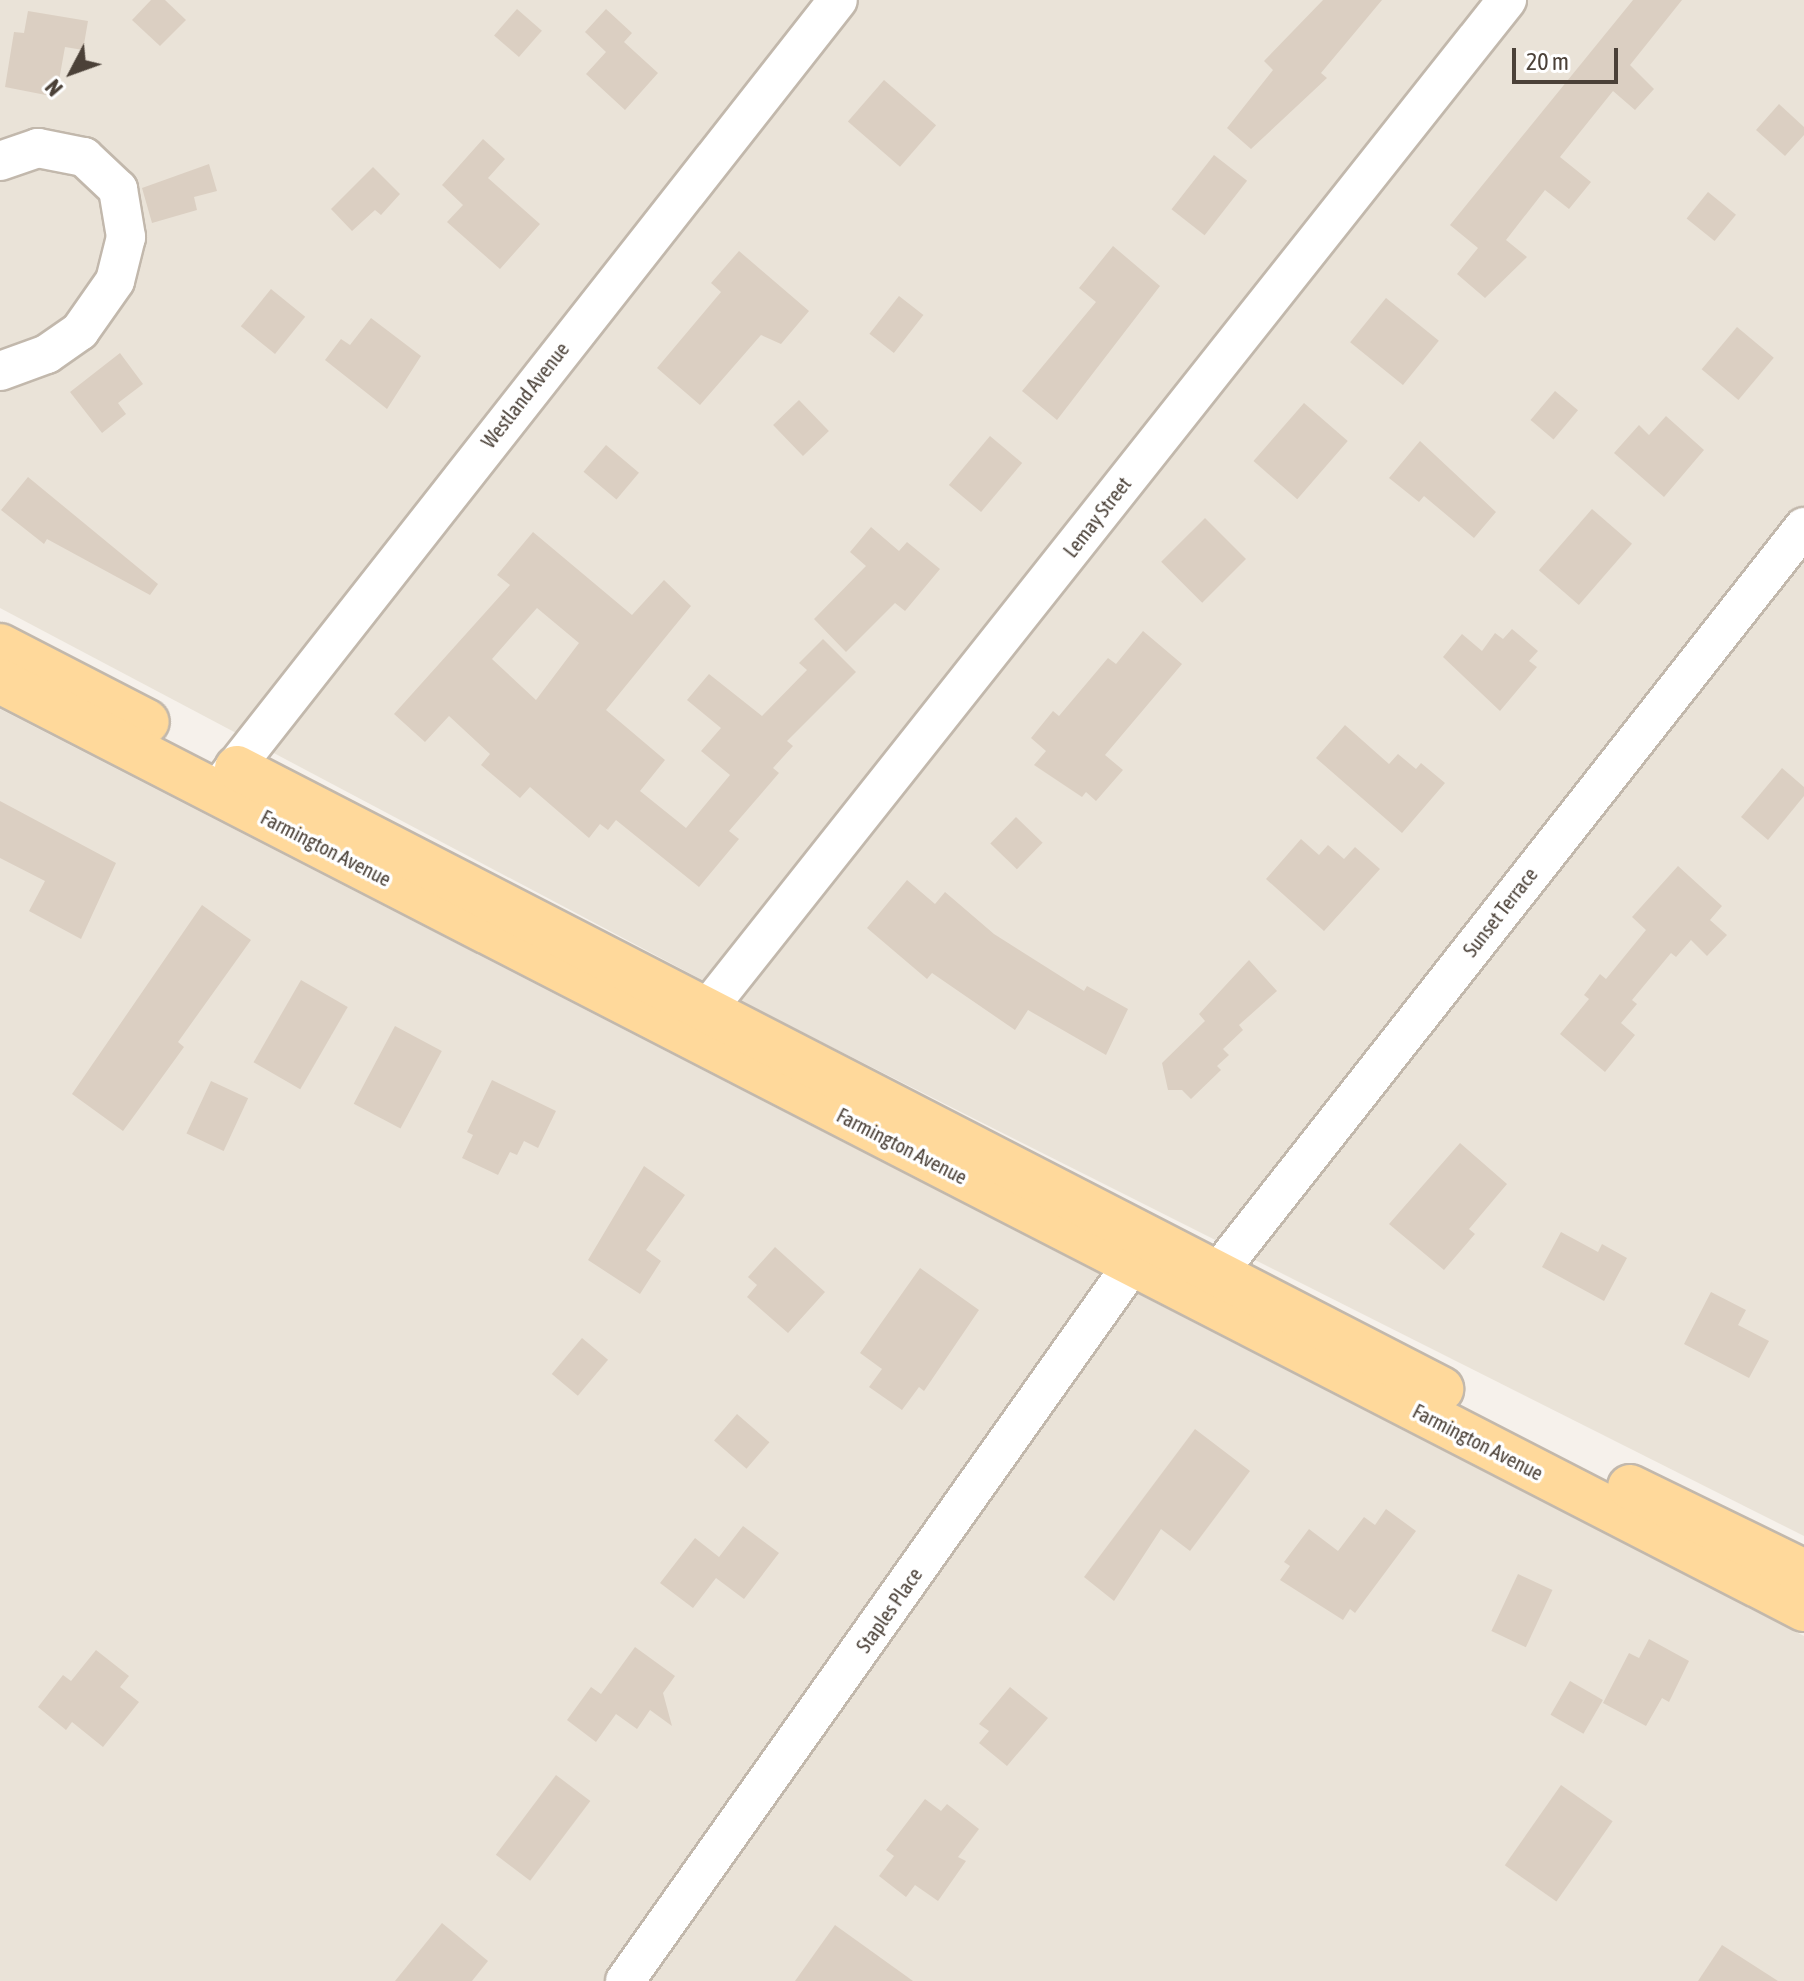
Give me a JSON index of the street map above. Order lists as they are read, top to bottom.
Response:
{
  "streets": {
    "main road": ["Farmington Avenue"],
    "street": [
      "Westland Avenue",
      "Lemay Street",
      "Sunset Terrace",
      "Staples Place"
    ]
  },
  "crossings": [
    ["Westland Avenue", "Farmington Avenue"],
    ["Lemay Street", "Farmington Avenue"],
    ["Farmington Avenue", "Sunset Terrace"],
    ["Farmington Avenue", "Staples Place"]
  ],
  "scale_bar": "20 m",
  "north": "bottom left"
}
